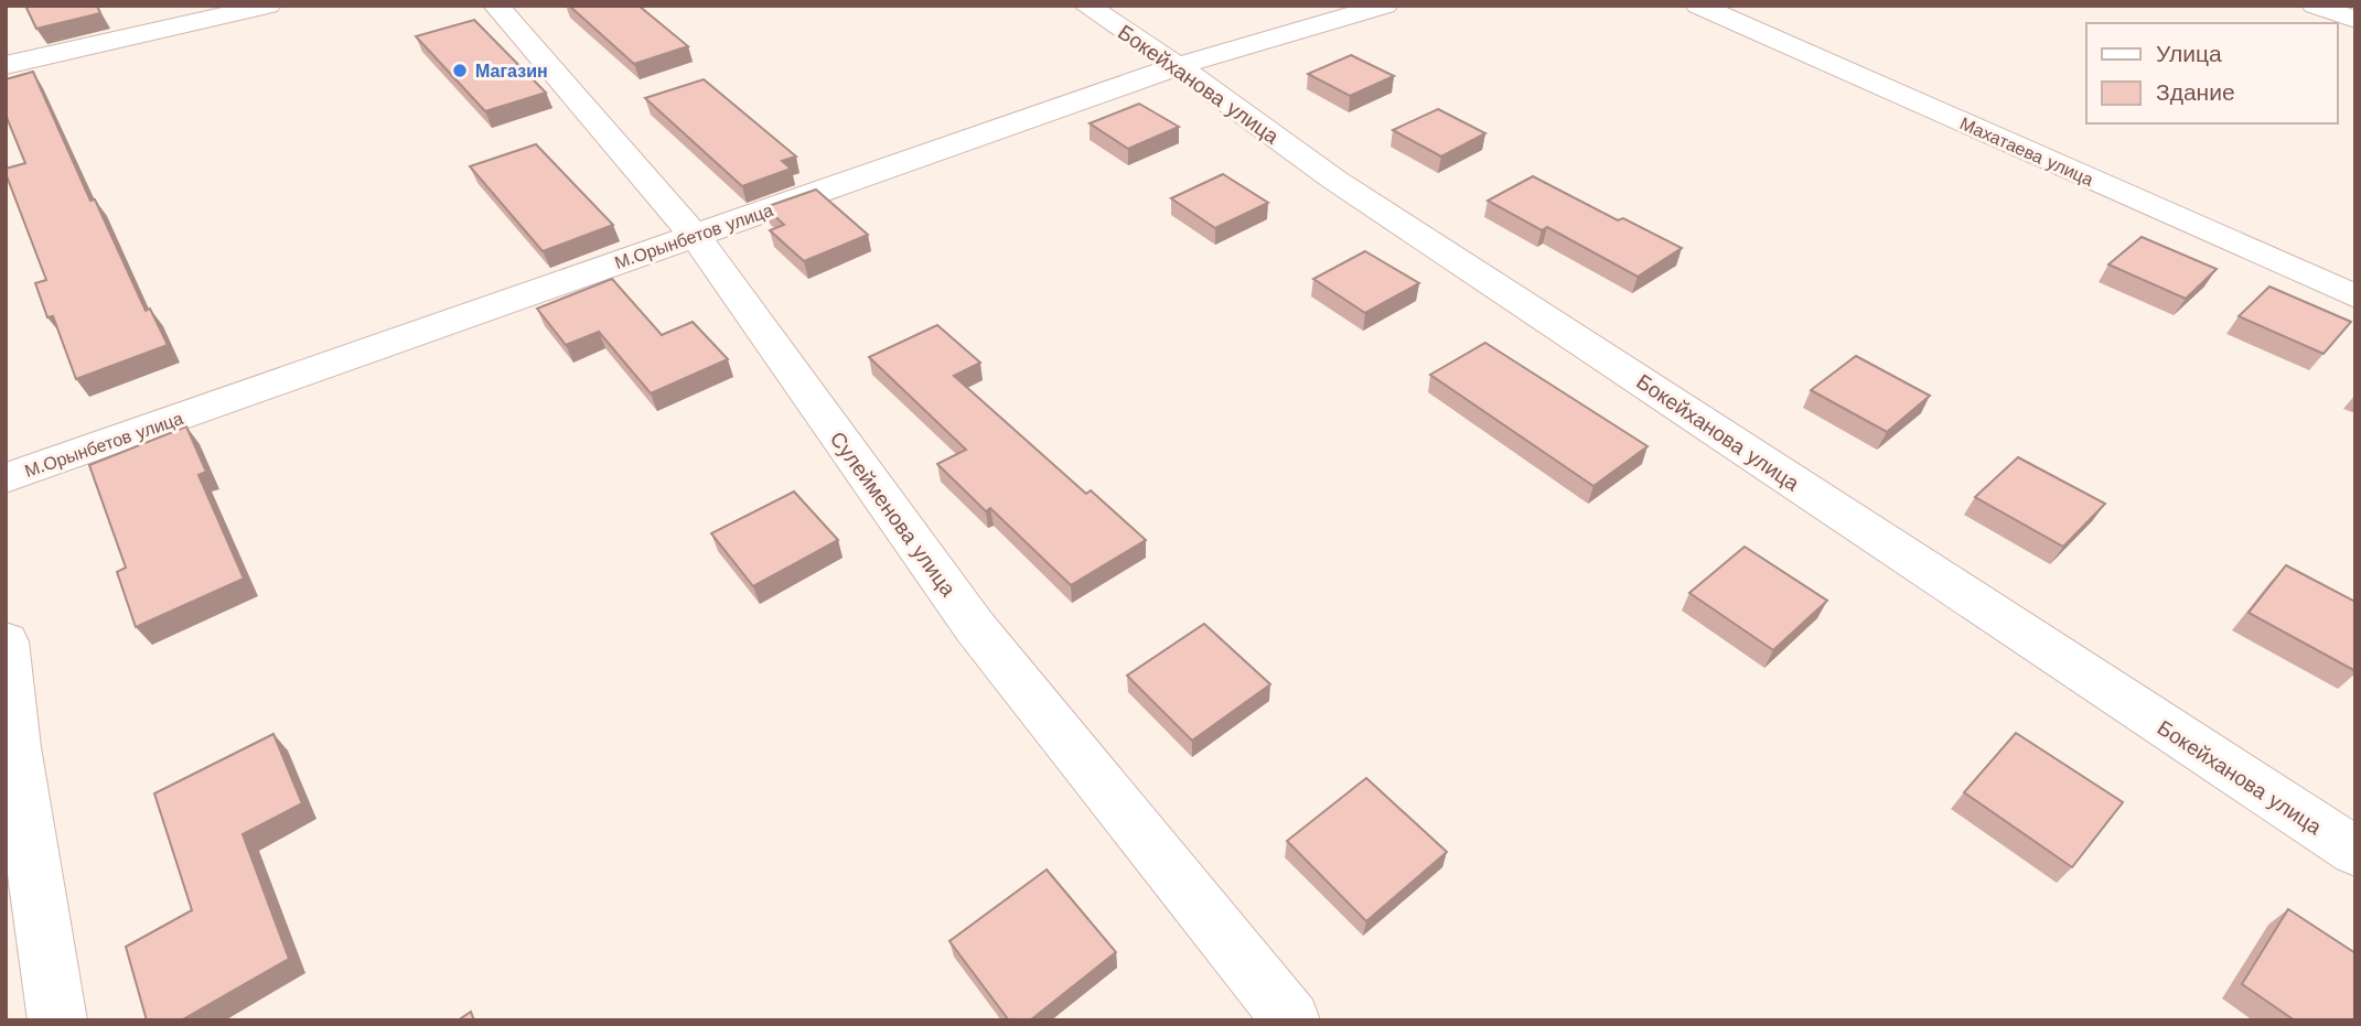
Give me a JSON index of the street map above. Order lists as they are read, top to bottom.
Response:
{
  "streets": {
    "street": [
      "Бокейханова улица",
      "Махатаева улица",
      "М.Орынбетов улица",
      "Сулейменова улица"
    ]
  },
  "crossings": [
    ["Бокейханова улица", "М.Орынбетов улица"],
    ["М.Орынбетов улица", "Сулейменова улица"]
  ],
  "places": ["Магазин"],
  "legend": ["Улица", "Здание"]
}
